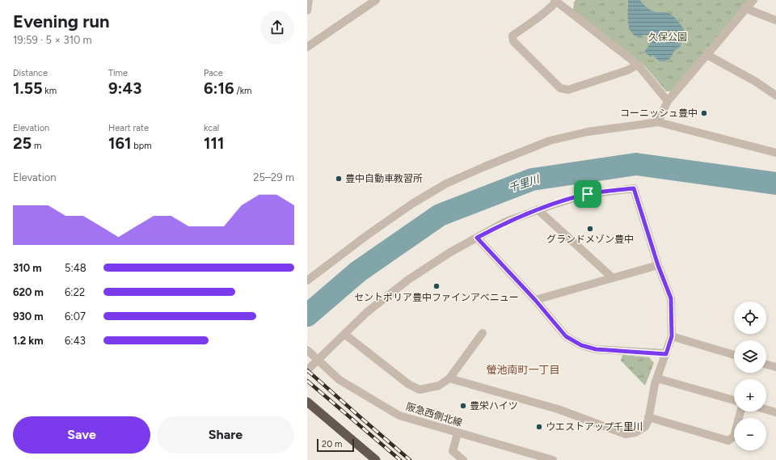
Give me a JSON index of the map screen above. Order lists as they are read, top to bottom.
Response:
{
  "streets": {
    "street": ["阪急西側北線"]
  },
  "districts": ["螢池南町一丁目"],
  "water": ["千里川"],
  "parks": ["久保公園"],
  "places": [
    "コーニッシュ豊中",
    "豊中自動車教習所",
    "グランドメゾン豊中",
    "セントポリア豊中ファインアベニュー",
    "豊栄ハイツ",
    "ウエストアップ千里川"
  ],
  "scale_bar": "20 m",
  "page": {
    "heading": ["Evening run", "19:59 · 5 × 310 m"],
    "stats": [
      ["Distance", "1.55 km"],
      ["Time", "9:43"],
      ["Pace", "6:16 /km"],
      ["Elevation", "25 m"],
      ["Heart rate", "161 bpm"],
      ["kcal", "111"]
    ],
    "chart": ["Elevation", "25–29 m"],
    "list": [
      {
        "name": "310 m",
        "note": "5:48"
      },
      {
        "name": "620 m",
        "note": "6:22"
      },
      {
        "name": "930 m",
        "note": "6:07"
      },
      {
        "name": "1.2 km",
        "note": "6:43"
      }
    ],
    "map_buttons": ["+", "−"],
    "buttons": ["Save", "Share"],
    "scale": "20 m"
  }
}
